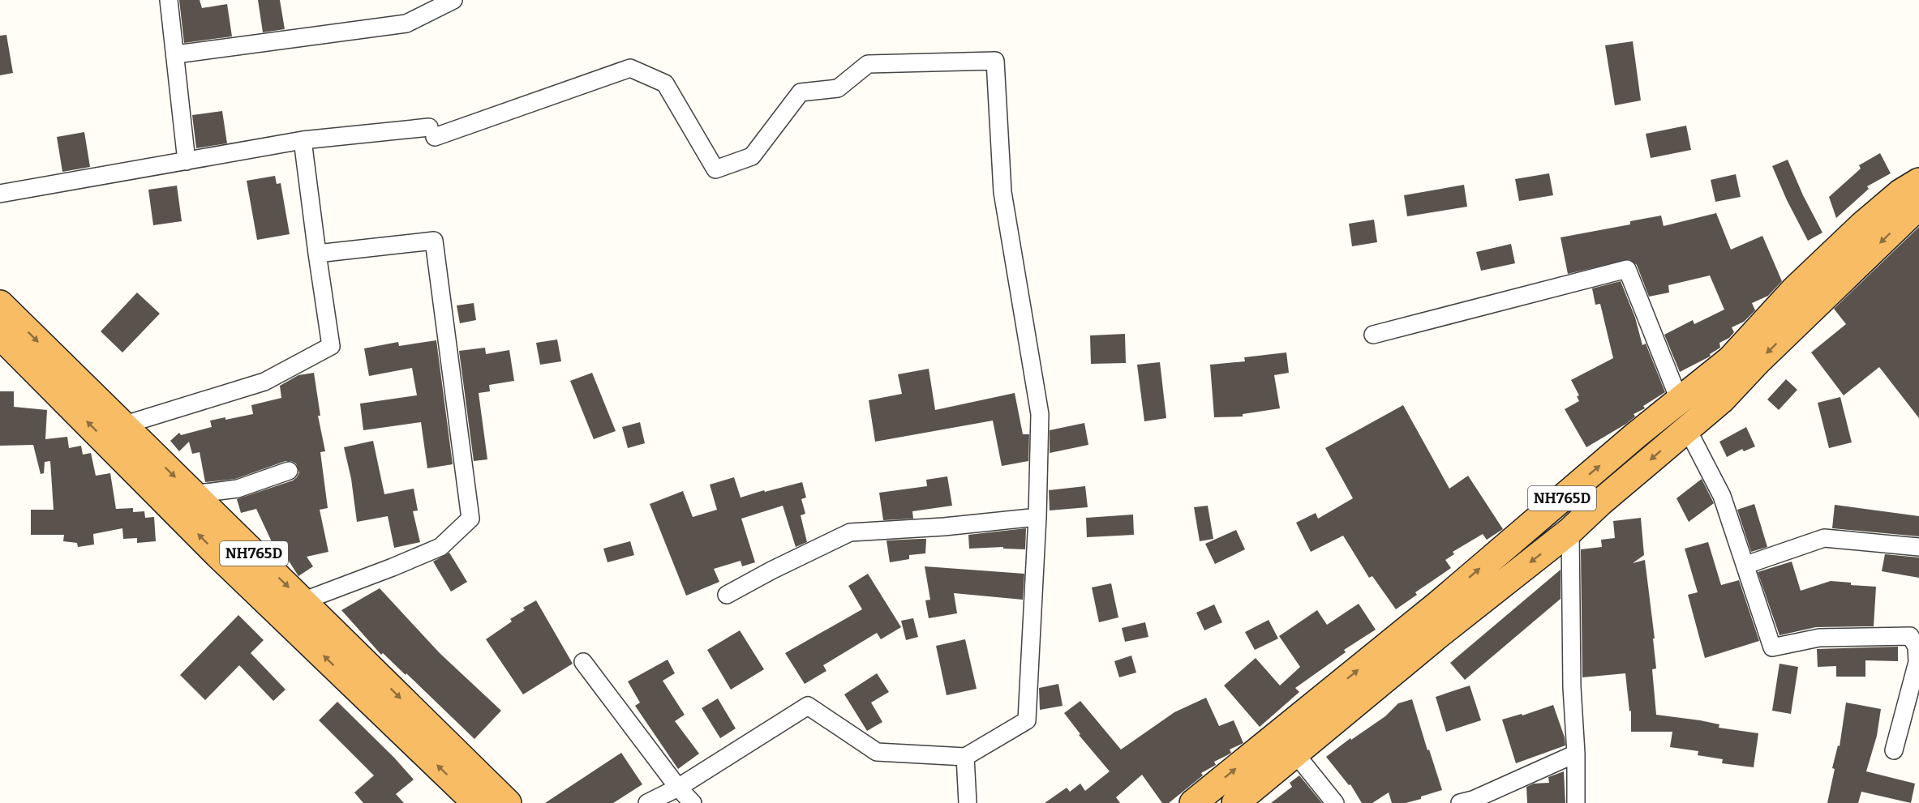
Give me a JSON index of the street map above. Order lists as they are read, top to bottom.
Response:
{
  "streets": {
    "highway": ["NH765D"]
  }
}
